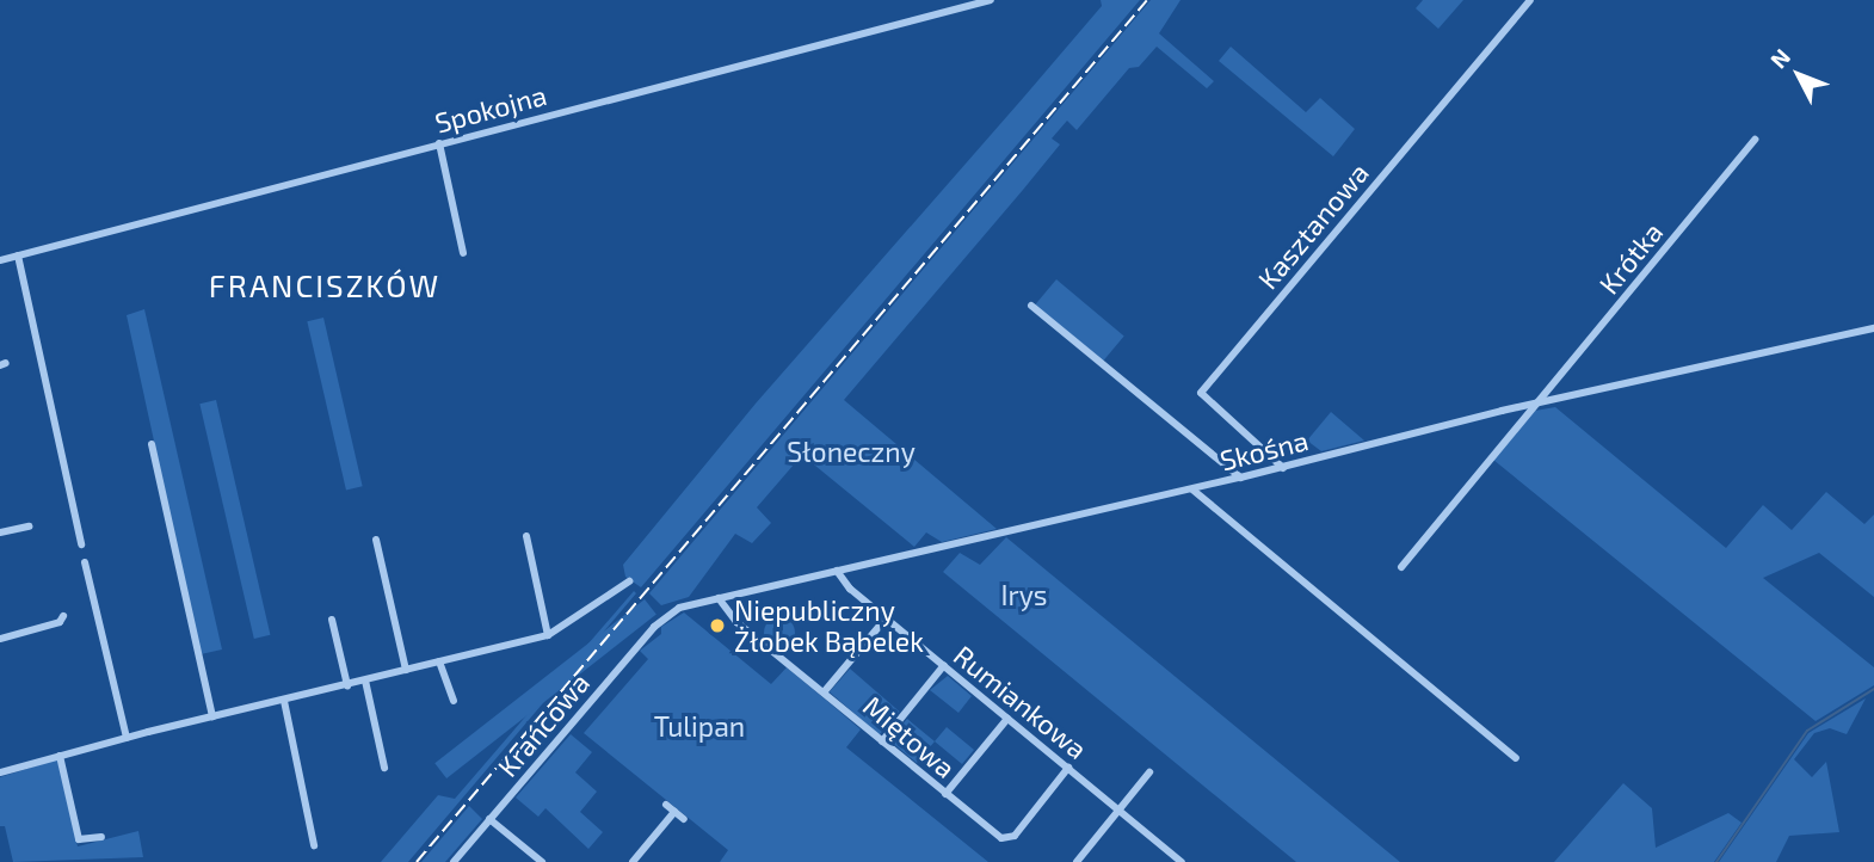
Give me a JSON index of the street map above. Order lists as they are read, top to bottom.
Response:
{
  "streets": {
    "street": [
      "Spokojna",
      "Kasztanowa",
      "Krótka",
      "Skośna",
      "Rumiankowa",
      "Krańcowa",
      "Miętowa"
    ]
  },
  "crossings": [
    ["Kasztanowa", "Skośna"],
    ["Krótka", "Skośna"],
    ["Skośna", "Rumiankowa"],
    ["Skośna", "Krańcowa"],
    ["Skośna", "Miętowa"],
    ["Rumiankowa", "Miętowa"]
  ],
  "districts": ["FRANCISZKÓW"],
  "parks": ["Słoneczny", "Irys", "Tulipan"],
  "places": ["Niepubliczny Żłobek Bąbelek"],
  "north": "top left"
}
